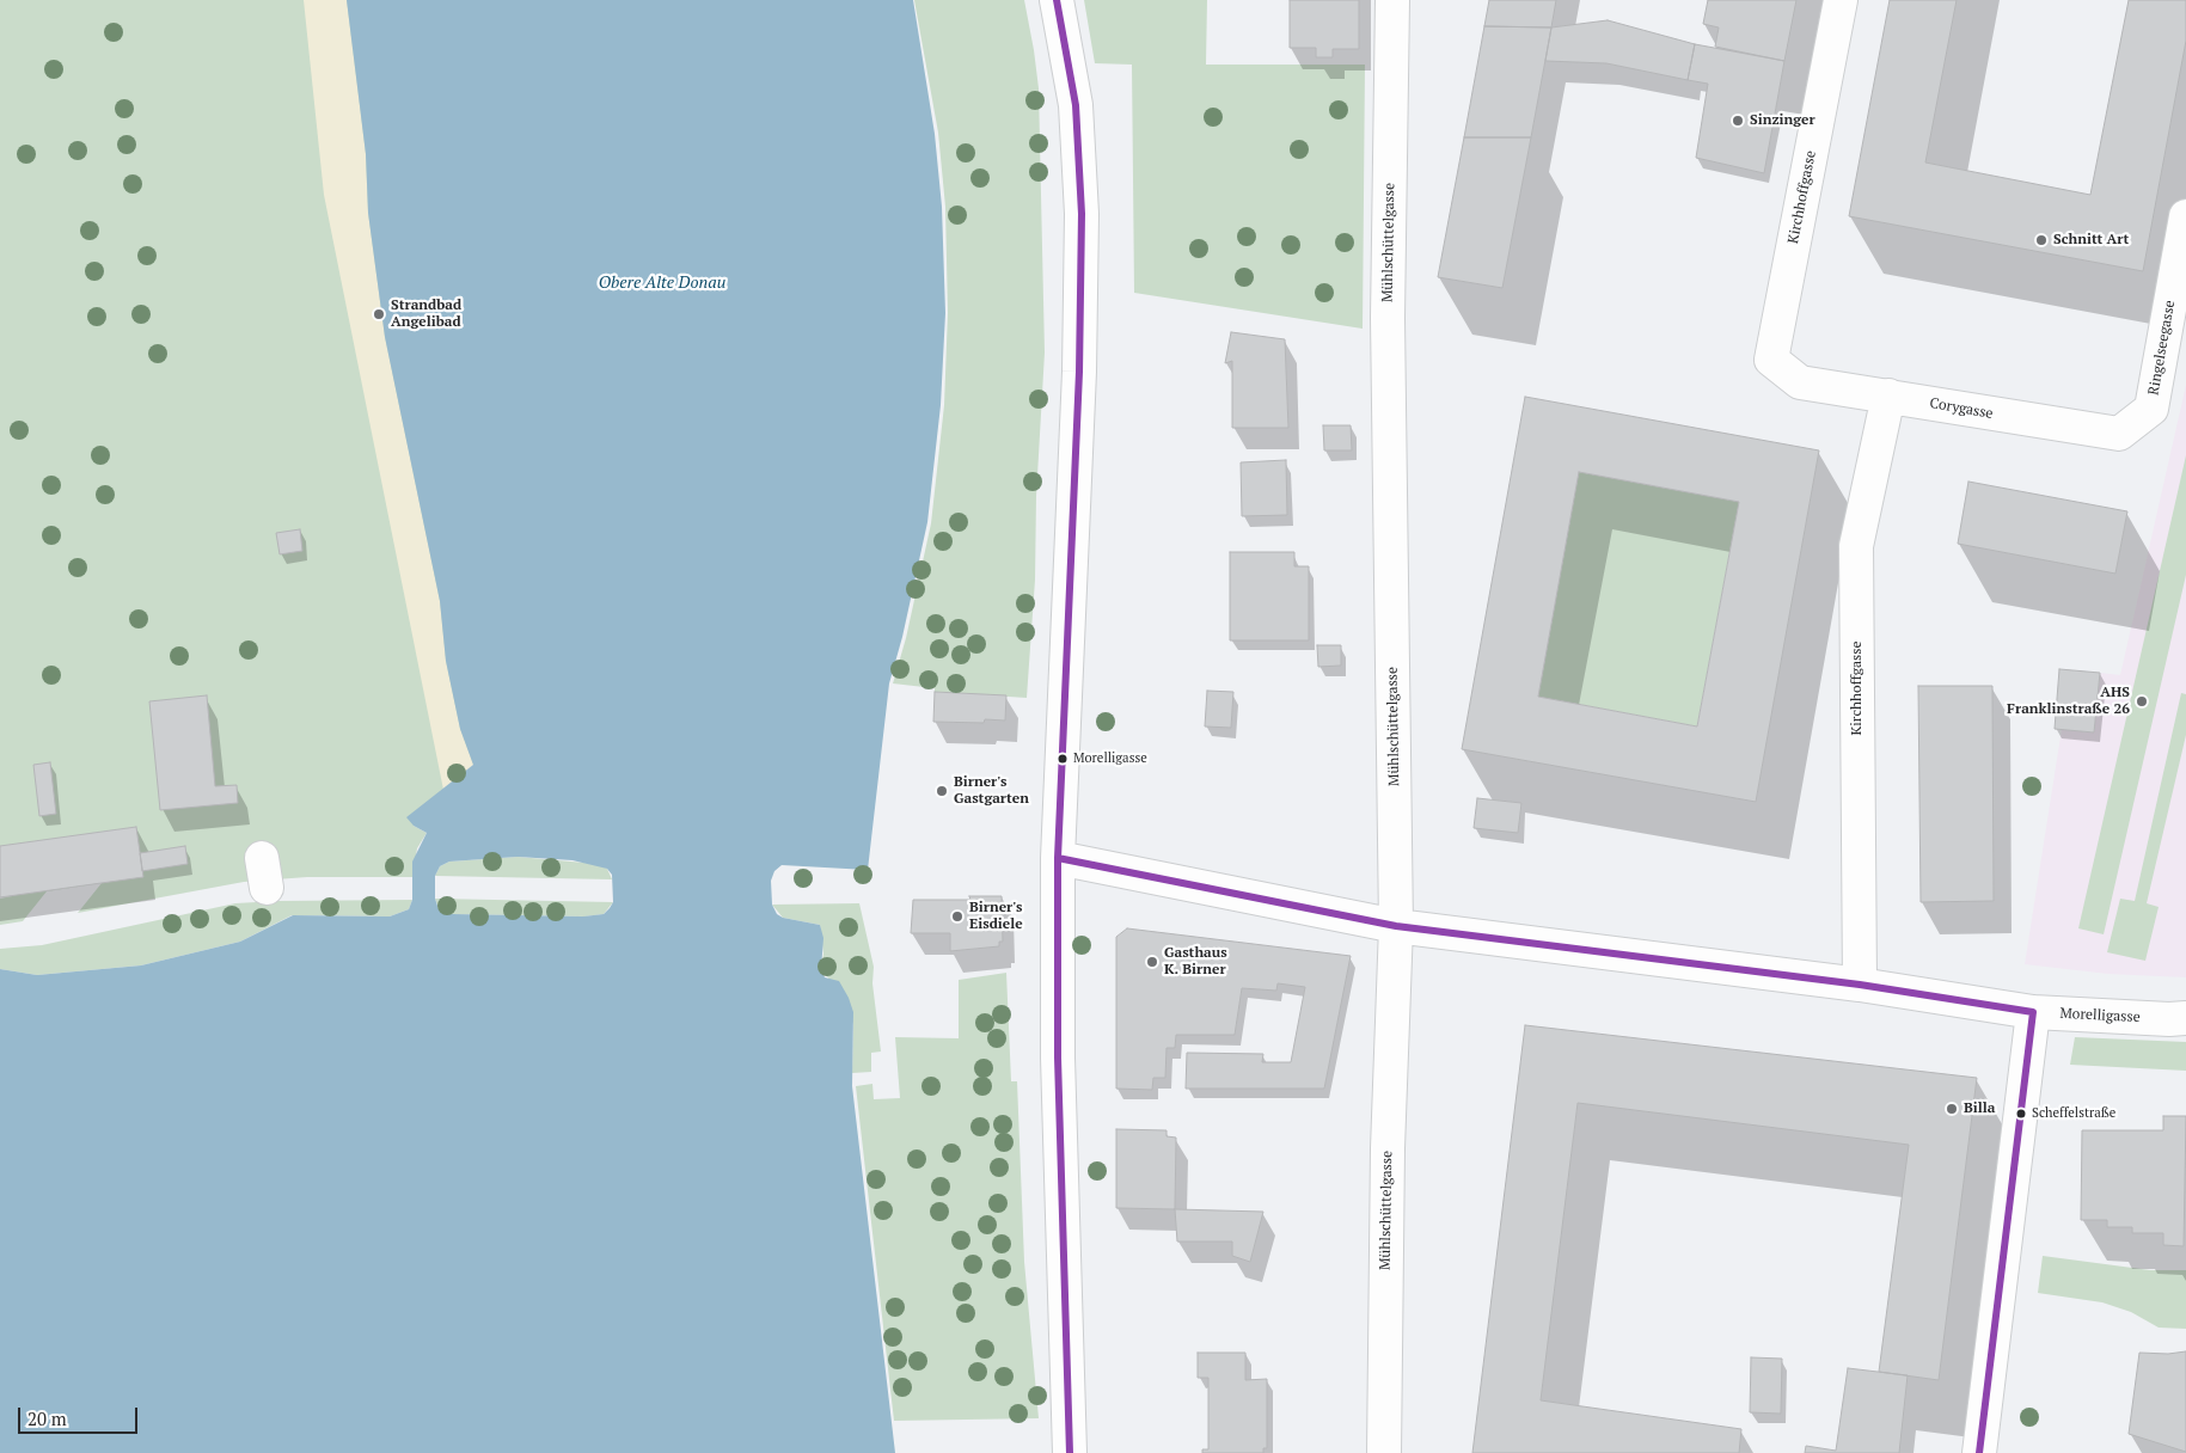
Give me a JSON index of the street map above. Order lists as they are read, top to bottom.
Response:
{
  "streets": {
    "street": [
      "Kirchhoffgasse",
      "Mühlschüttelgasse",
      "Ringelseegasse",
      "Corygasse",
      "Morelligasse"
    ]
  },
  "crossings": [
    ["Kirchhoffgasse", "Corygasse"],
    ["Kirchhoffgasse", "Morelligasse"],
    ["Mühlschüttelgasse", "Morelligasse"],
    ["Ringelseegasse", "Corygasse"]
  ],
  "water": ["Obere Alte Donau"],
  "places": [
    "Sinzinger",
    "Schnitt Art",
    "Strandbad Angelibad",
    "AHS Franklinstraße 26",
    "Morelligasse",
    "Birner's Gastgarten",
    "Birner's Eisdiele",
    "Gasthaus K. Birner",
    "Billa",
    "Scheffelstraße"
  ],
  "scale_bar": "20 m"
}
